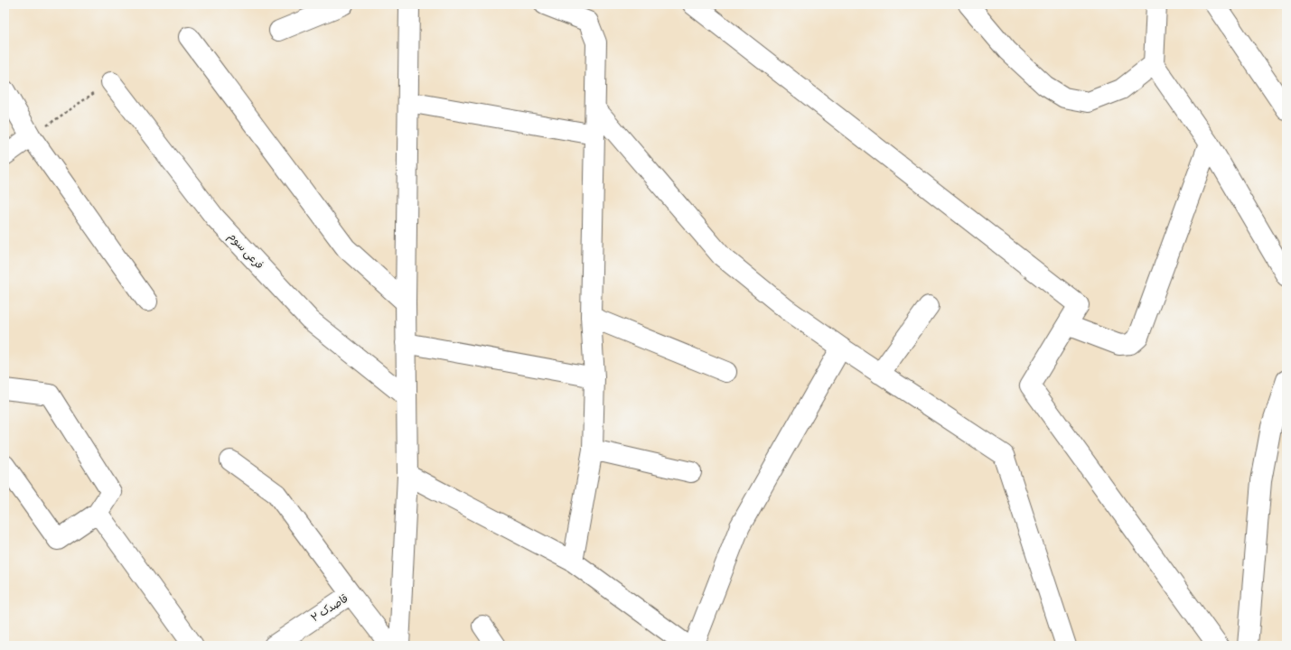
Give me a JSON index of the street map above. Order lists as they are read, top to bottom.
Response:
{
  "streets": {
    "street": ["فرعی سوم", "قاصدک ۲"]
  }
}
